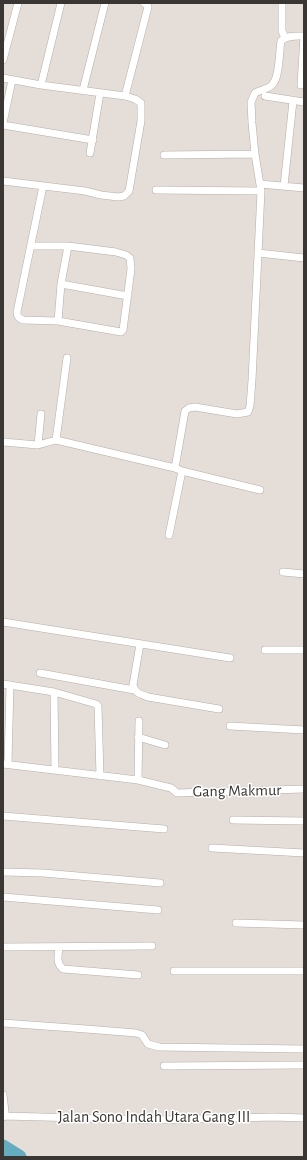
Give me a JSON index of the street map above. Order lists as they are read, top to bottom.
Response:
{
  "streets": {
    "street": ["Gang Makmur", "Jalan Sono Indah Utara Gang III"]
  }
}
